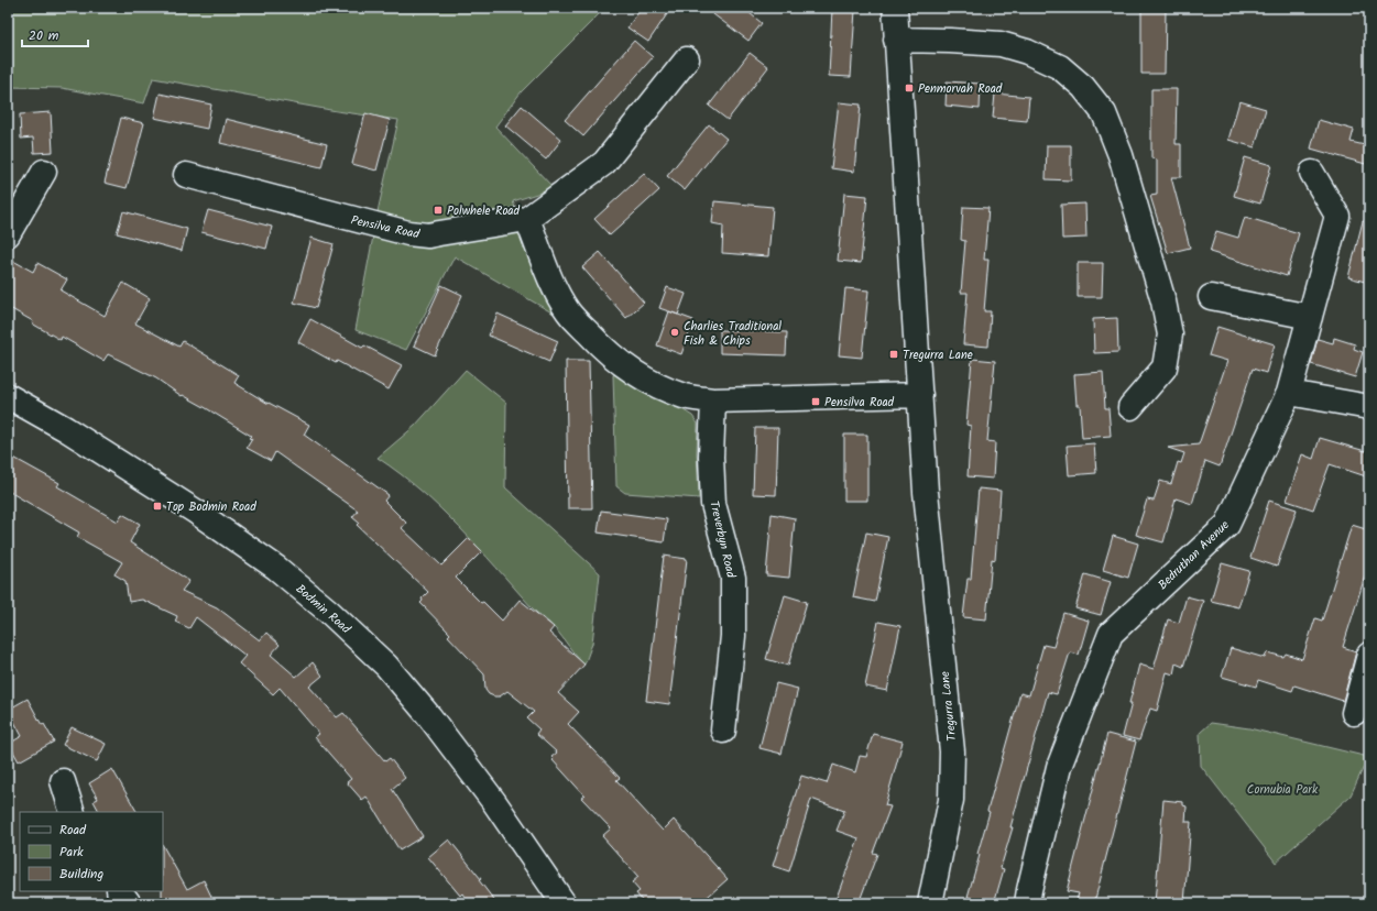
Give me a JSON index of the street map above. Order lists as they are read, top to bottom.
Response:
{
  "streets": {
    "street": [
      "Pensilva Road",
      "Treverbyn Road",
      "Bedruthan Avenue",
      "Bodmin Road",
      "Tregurra Lane"
    ]
  },
  "parks": ["Cornubia Park"],
  "places": {
    "transit": [
      "Penmorvah Road",
      "Polwhele Road",
      "Tregurra Lane",
      "Pensilva Road",
      "Top Bodmin Road"
    ],
    "other": ["Charlies Traditional Fish & Chips"]
  },
  "legend": ["Road", "Park", "Building"],
  "scale_bar": "20 m"
}
